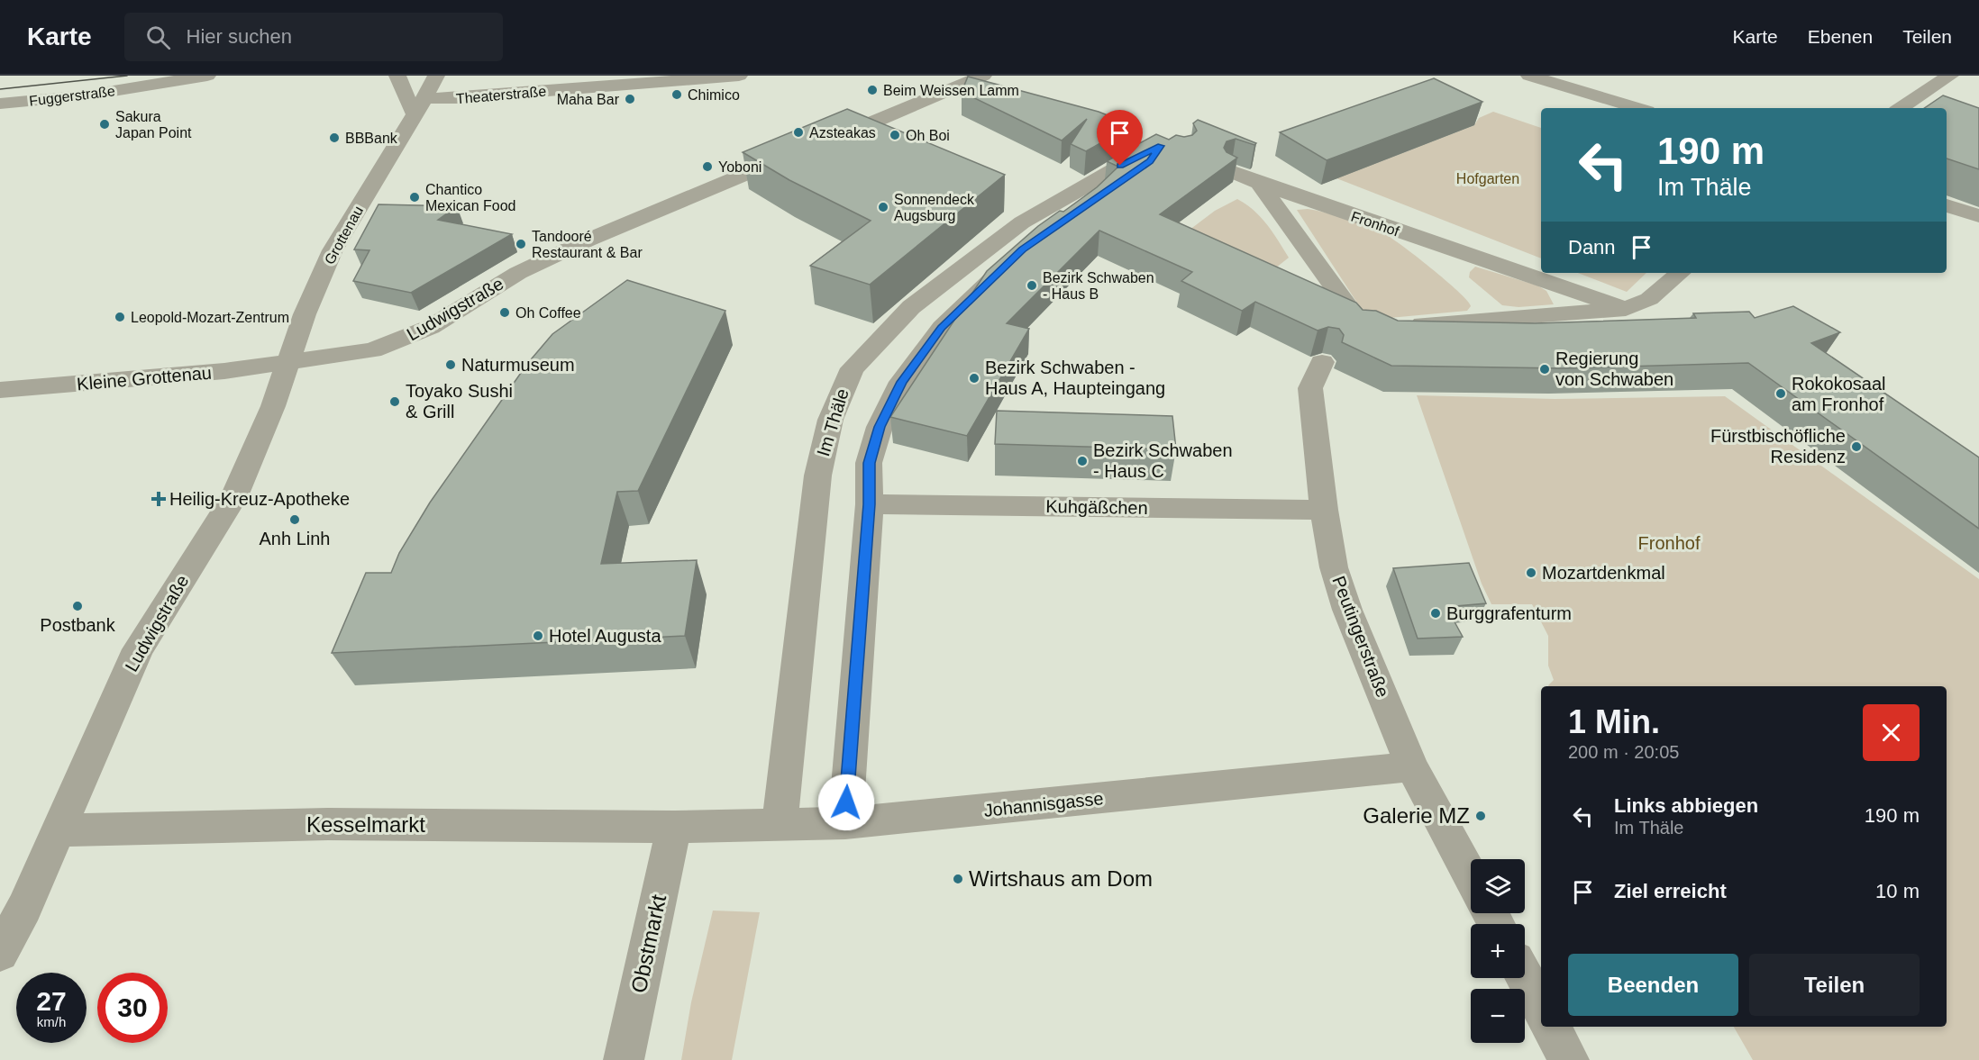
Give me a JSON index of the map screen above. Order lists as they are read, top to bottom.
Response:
{
  "streets": {
    "street": [
      "Theaterstraße",
      "Fuggerstraße",
      "Fronhof",
      "Grottenau",
      "Ludwigstraße",
      "Kleine Grottenau",
      "Im Thäle",
      "Kuhgäßchen",
      "Peutingerstraße",
      "Johannisgasse",
      "Kesselmarkt",
      "Obstmarkt"
    ]
  },
  "crossings": [
    ["Theaterstraße", "Grottenau"],
    ["Grottenau", "Ludwigstraße"],
    ["Grottenau", "Kleine Grottenau"],
    ["Ludwigstraße", "Kleine Grottenau"],
    ["Ludwigstraße", "Kesselmarkt"],
    ["Im Thäle", "Johannisgasse"],
    ["Kuhgäßchen", "Peutingerstraße"],
    ["Peutingerstraße", "Johannisgasse"],
    ["Johannisgasse", "Kesselmarkt"],
    ["Johannisgasse", "Obstmarkt"],
    ["Kesselmarkt", "Obstmarkt"]
  ],
  "parks": ["Hofgarten", "Fronhof"],
  "places": {
    "other": [
      "Beim Weissen Lamm",
      "Chimico",
      "Maha Bar",
      "Sakura Japan Point",
      "Azsteakas",
      "Oh Boi",
      "BBBank",
      "Yoboni",
      "Chantico Mexican Food",
      "Sonnendeck Augsburg",
      "Tandooré Restaurant & Bar",
      "Bezirk Schwaben - Haus B",
      "Oh Coffee",
      "Leopold-Mozart-Zentrum",
      "Naturmuseum",
      "Regierung von Schwaben",
      "Bezirk Schwaben - Haus A, Haupteingang",
      "Rokokosaal am Fronhof",
      "Toyako Sushi & Grill",
      "Fürstbischöfliche Residenz",
      "Bezirk Schwaben - Haus C",
      "Anh Linh",
      "Mozartdenkmal",
      "Postbank",
      "Burggrafenturm",
      "Hotel Augusta",
      "Galerie MZ",
      "Wirtshaus am Dom"
    ],
    "health": ["Heilig-Kreuz-Apotheke"]
  },
  "page": {
    "header": "Karte",
    "search": "Hier suchen",
    "nav": ["Karte", "Ebenen", "Teilen"],
    "turn": ["190 m", "Im Thäle"],
    "then": "Dann",
    "heading": ["1 Min.", "200 m · 20:05"],
    "list": [
      {
        "name": "Links abbiegen",
        "note": "Im Thäle",
        "value": "190 m"
      },
      {
        "name": "Ziel erreicht",
        "value": "10 m"
      }
    ],
    "map_buttons": ["+", "−"],
    "buttons": ["Beenden", "Teilen"],
    "speed": "27 km/h",
    "limit": "30"
  }
}
